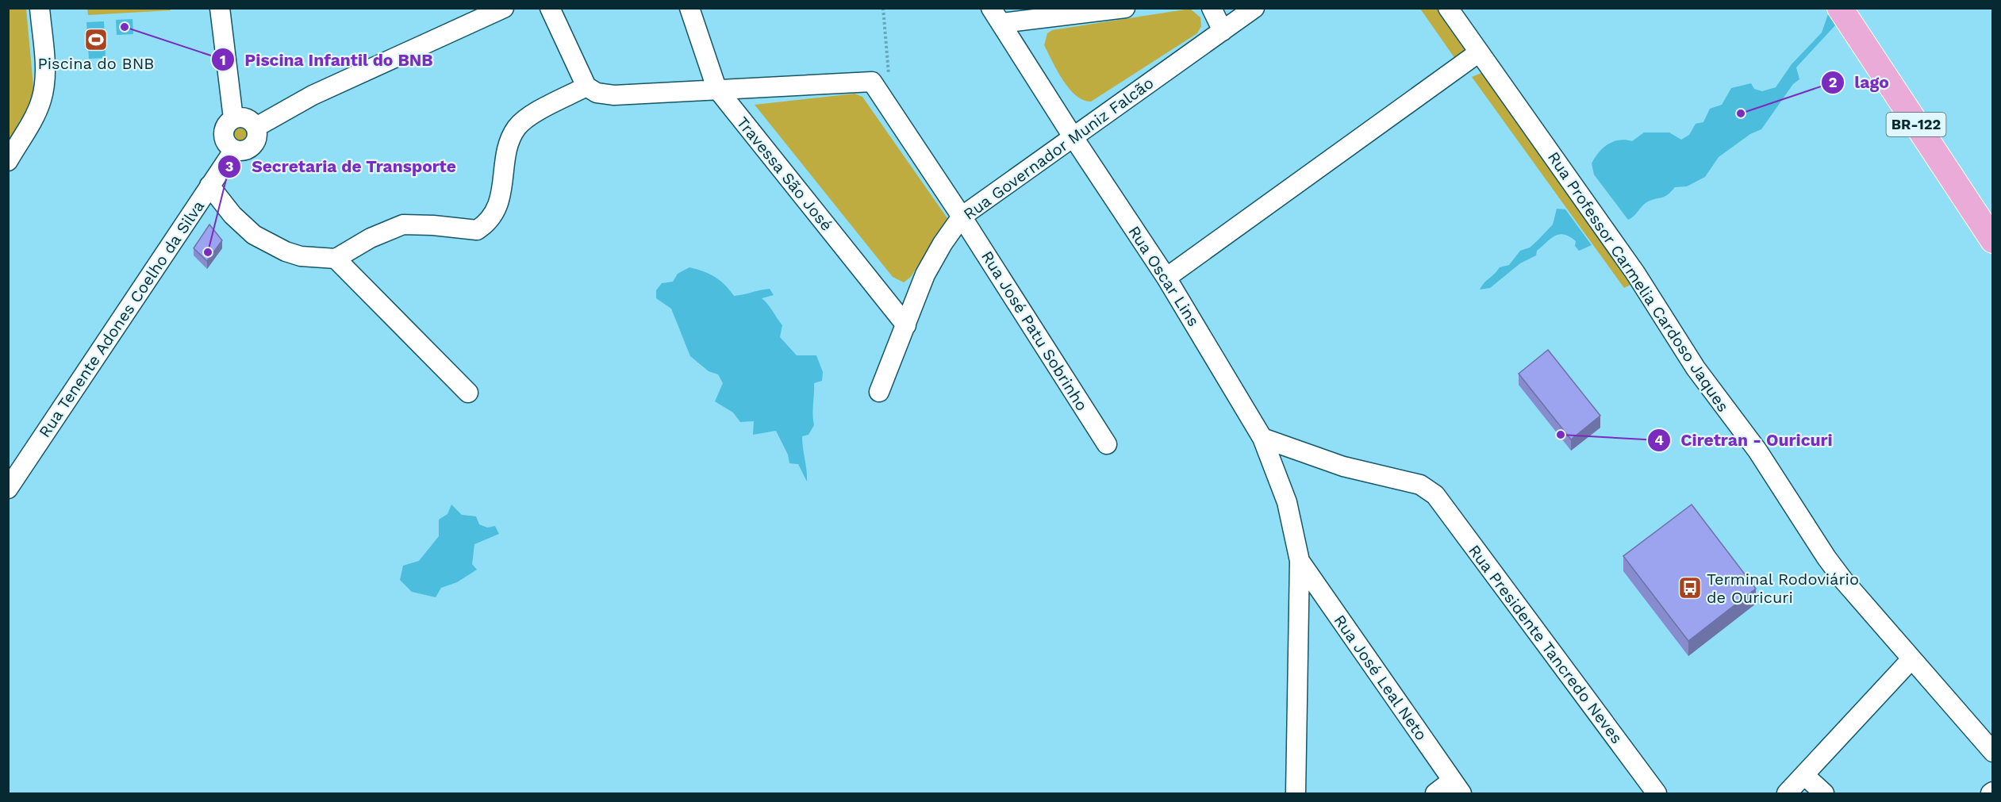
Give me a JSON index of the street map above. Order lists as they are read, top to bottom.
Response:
{
  "streets": {
    "main road": ["BR-122"],
    "street": [
      "Rua Governador Muniz Falcão",
      "Travessa São José",
      "Rua Oscar Lins",
      "Rua Professor Carmelia Cardoso Jaques",
      "Rua Tenente Adones Coelho da Silva",
      "Rua José Patu Sobrinho",
      "Rua Presidente Tancredo Neves",
      "Rua José Leal Neto"
    ]
  },
  "crossings": [
    ["Rua Governador Muniz Falcão", "Travessa São José"],
    ["Rua Governador Muniz Falcão", "Rua Oscar Lins"],
    ["Rua Governador Muniz Falcão", "Rua José Patu Sobrinho"],
    ["Rua Oscar Lins", "Rua Presidente Tancredo Neves"],
    ["Rua Oscar Lins", "Rua José Leal Neto"]
  ],
  "places": {
    "other": [
      "Piscina Infantil do BNB",
      "lago",
      "Secretaria de Transporte",
      "Ciretran - Ouricuri"
    ],
    "sports": ["Piscina do BNB"],
    "bus stop": ["Terminal Rodoviário de Ouricuri"]
  }
}
